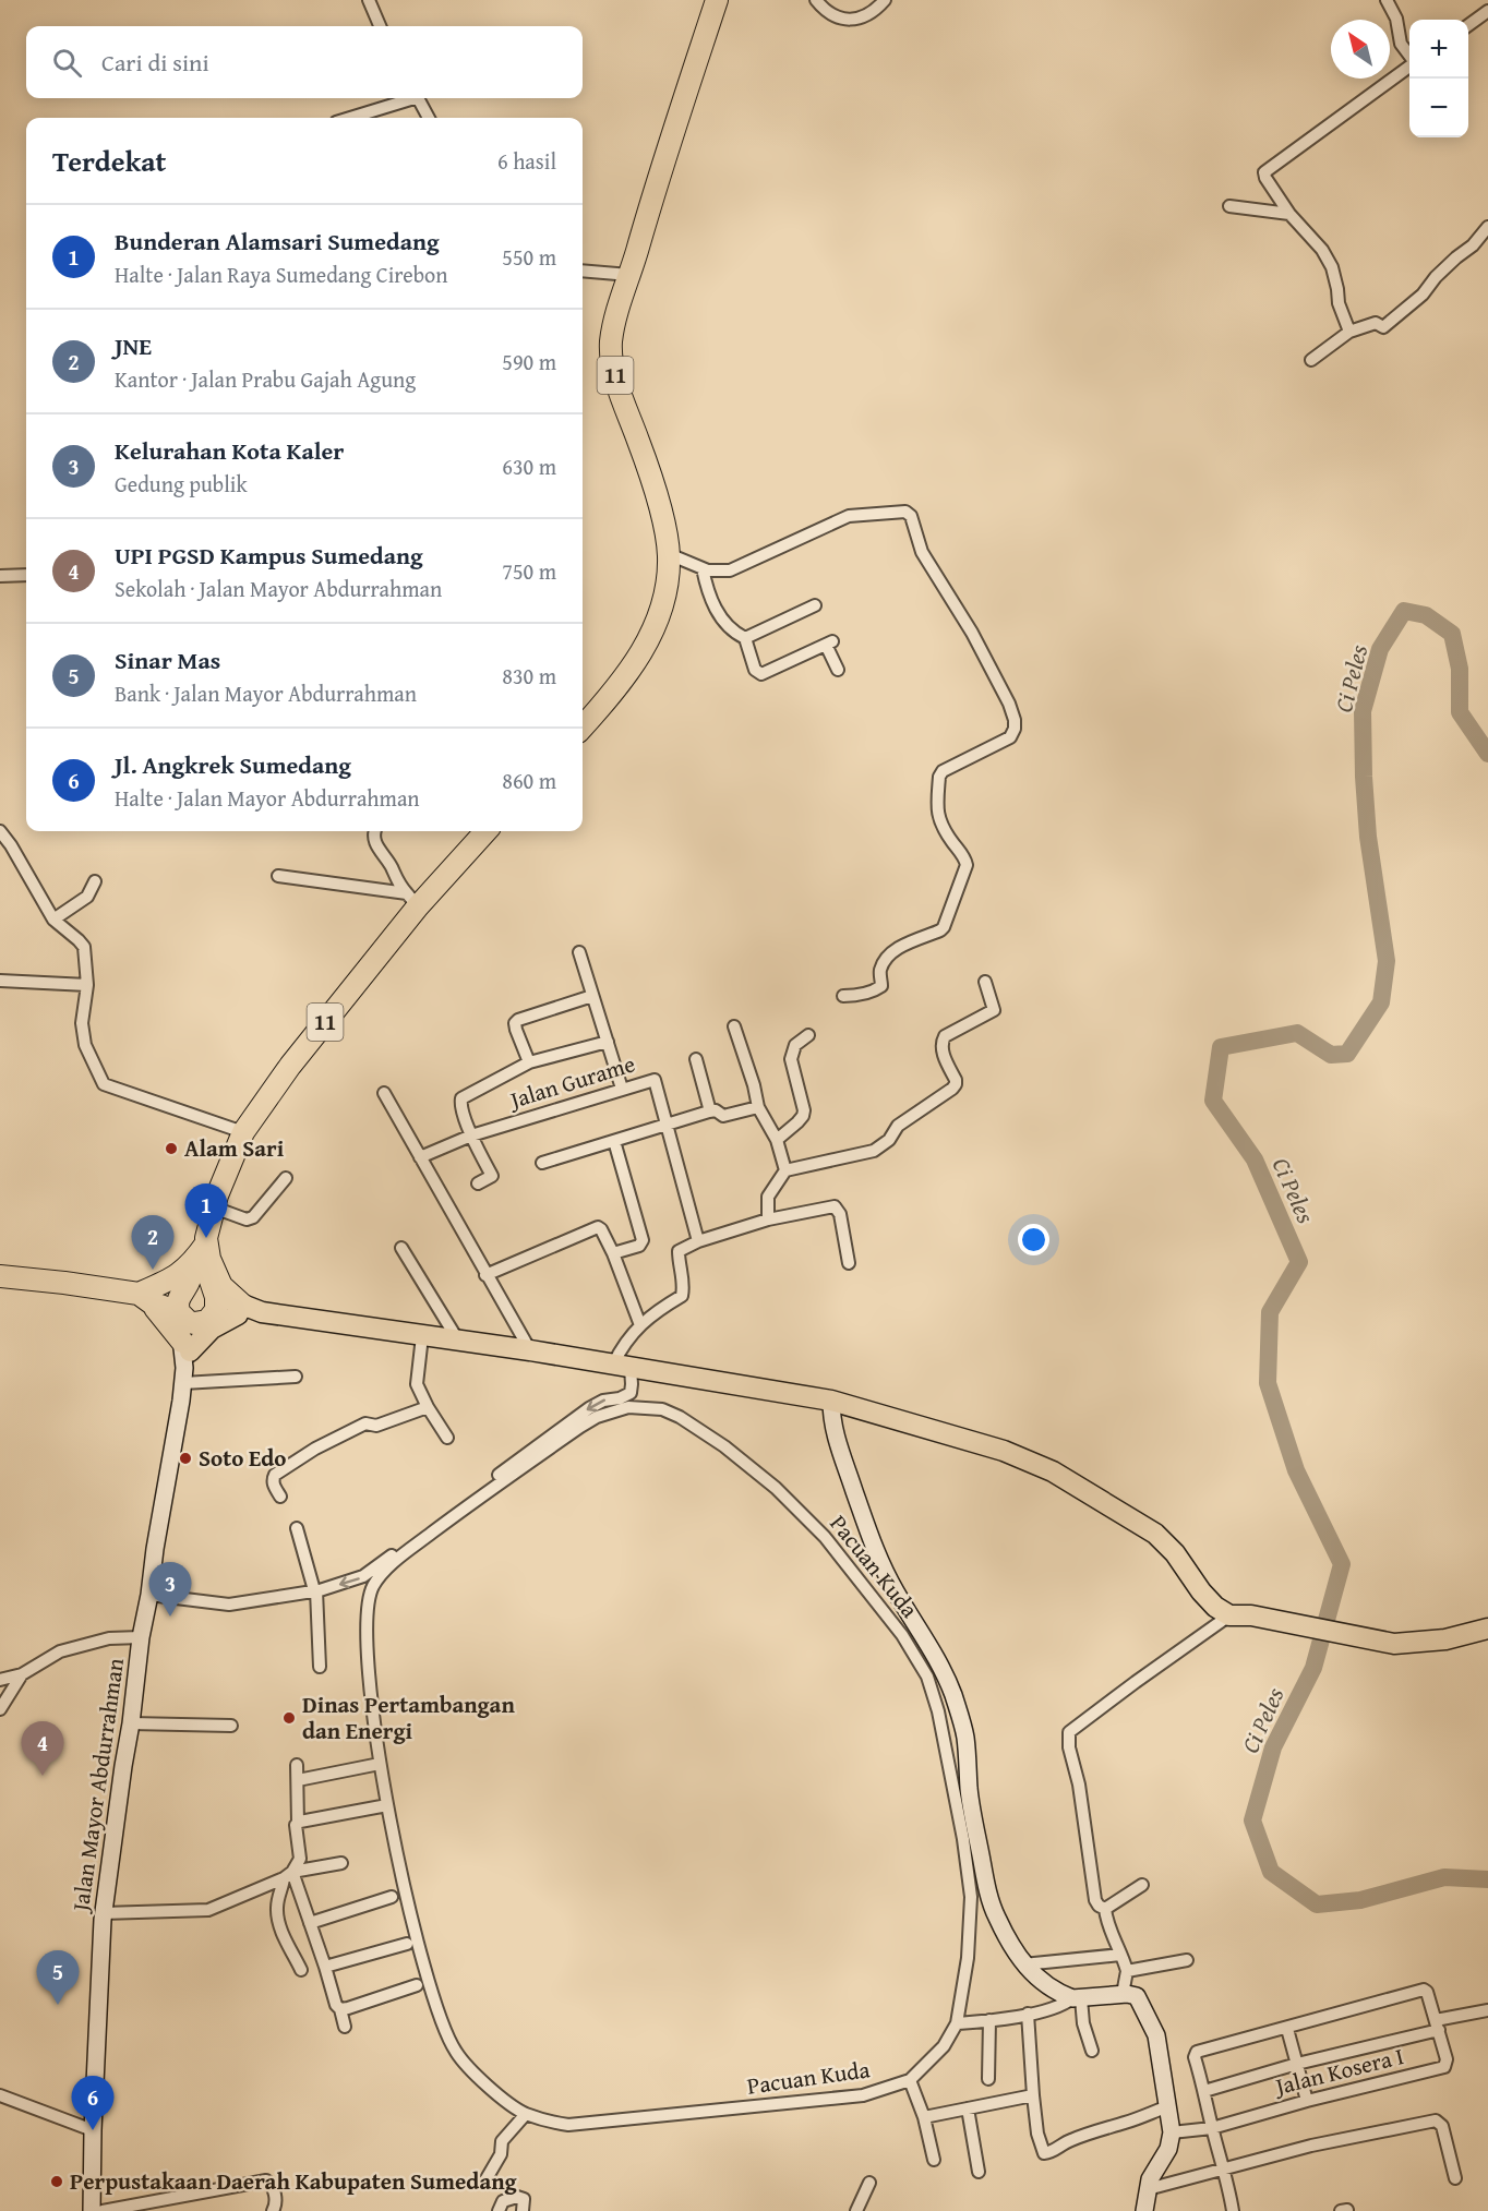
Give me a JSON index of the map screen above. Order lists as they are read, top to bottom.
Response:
{
  "streets": {
    "highway": ["11"],
    "street": [
      "Jalan Gurame",
      "Pacuan Kuda",
      "Jalan Mayor Abdurrahman",
      "Jalan Kosera I"
    ]
  },
  "water": ["Ci Peles"],
  "places": [
    "Alam Sari",
    "Soto Edo",
    "Dinas Pertambangan dan Energi",
    "Perpustakaan Daerah Kabupaten Sumedang"
  ],
  "north": "top left",
  "page": {
    "map_buttons": ["+", "−"],
    "search": "Cari di sini",
    "heading": ["Terdekat", "6 hasil"],
    "list": [
      {
        "mark": "1",
        "name": "Bunderan Alamsari Sumedang",
        "note": "Halte · Jalan Raya Sumedang Cirebon",
        "value": "550 m"
      },
      {
        "mark": "2",
        "name": "JNE",
        "note": "Kantor · Jalan Prabu Gajah Agung",
        "value": "590 m"
      },
      {
        "mark": "3",
        "name": "Kelurahan Kota Kaler",
        "note": "Gedung publik",
        "value": "630 m"
      },
      {
        "mark": "4",
        "name": "UPI PGSD Kampus Sumedang",
        "note": "Sekolah · Jalan Mayor Abdurrahman",
        "value": "750 m"
      },
      {
        "mark": "5",
        "name": "Sinar Mas",
        "note": "Bank · Jalan Mayor Abdurrahman",
        "value": "830 m"
      },
      {
        "mark": "6",
        "name": "Jl. Angkrek Sumedang",
        "note": "Halte · Jalan Mayor Abdurrahman",
        "value": "860 m"
      }
    ],
    "pins": [
      "1",
      "2",
      "3",
      "4",
      "5",
      "6"
    ]
  }
}
